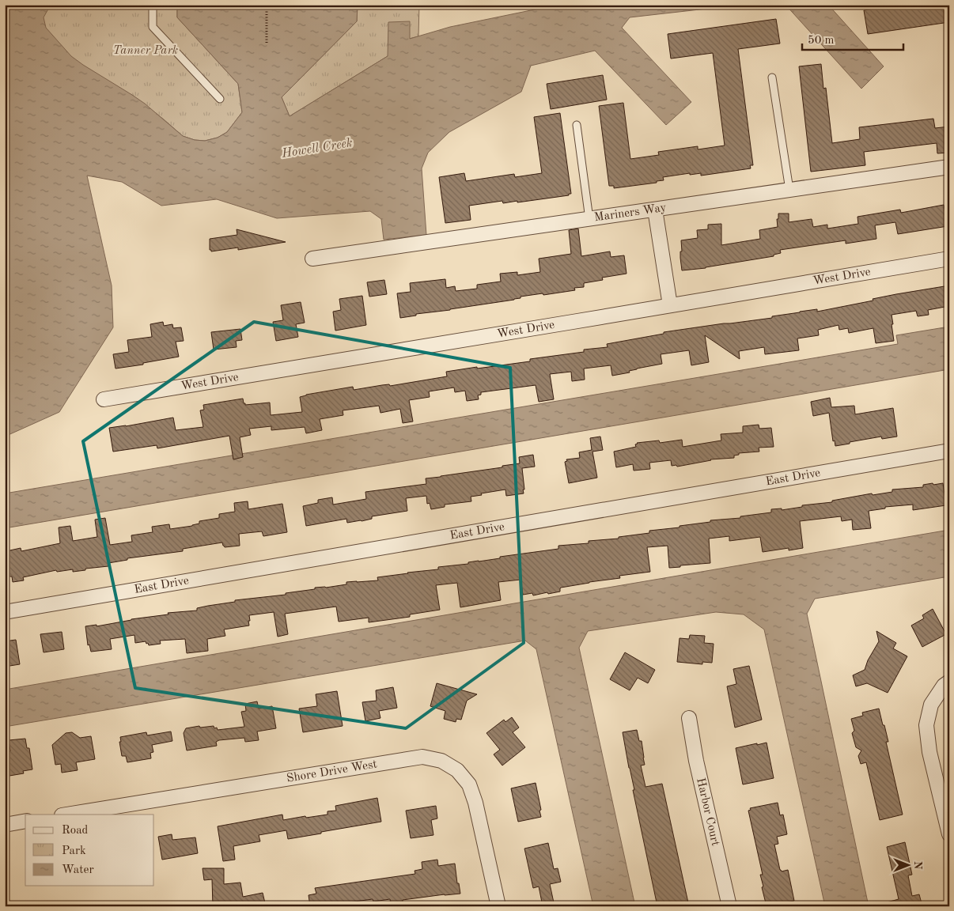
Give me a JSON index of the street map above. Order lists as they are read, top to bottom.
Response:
{
  "streets": {
    "street": [
      "Mariners Way",
      "West Drive",
      "East Drive",
      "Shore Drive West",
      "Harbor Court"
    ]
  },
  "water": ["Howell Creek"],
  "parks": ["Tanner Park"],
  "legend": ["Road", "Park", "Water"],
  "scale_bar": "50 m",
  "north": "right"
}
